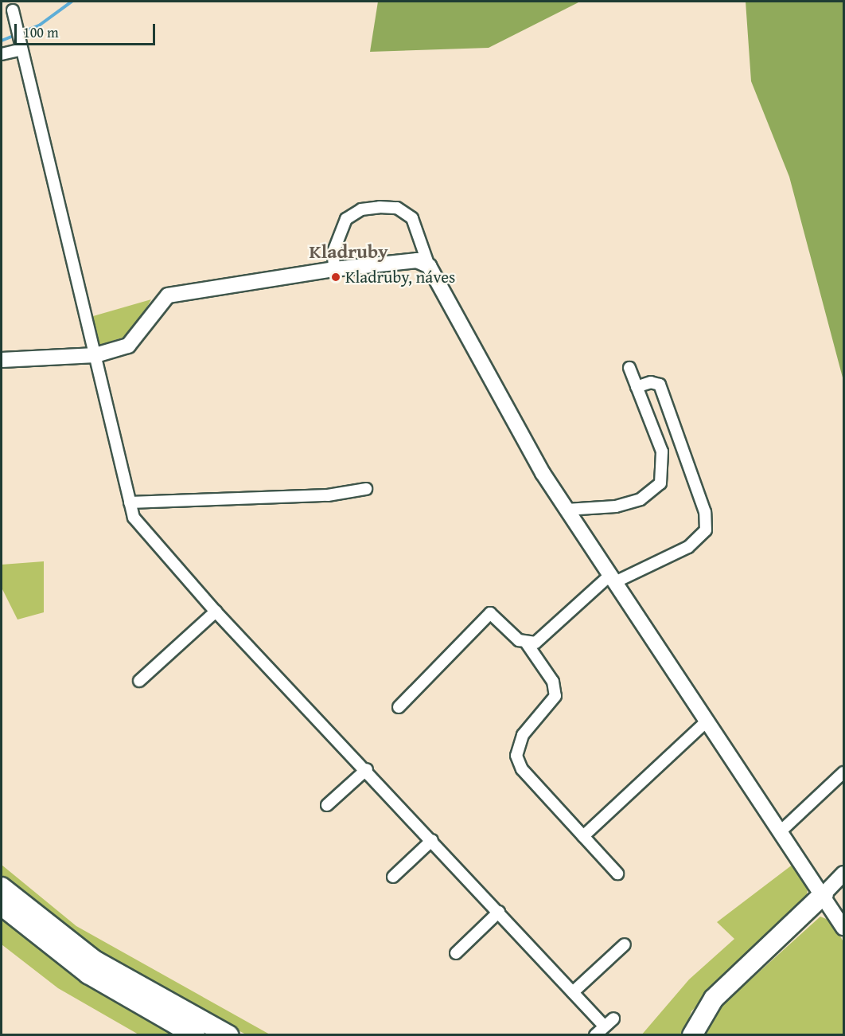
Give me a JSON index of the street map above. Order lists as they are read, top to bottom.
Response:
{
  "districts": ["Kladruby"],
  "places": ["Kladruby, náves"],
  "scale_bar": "100 m"
}
